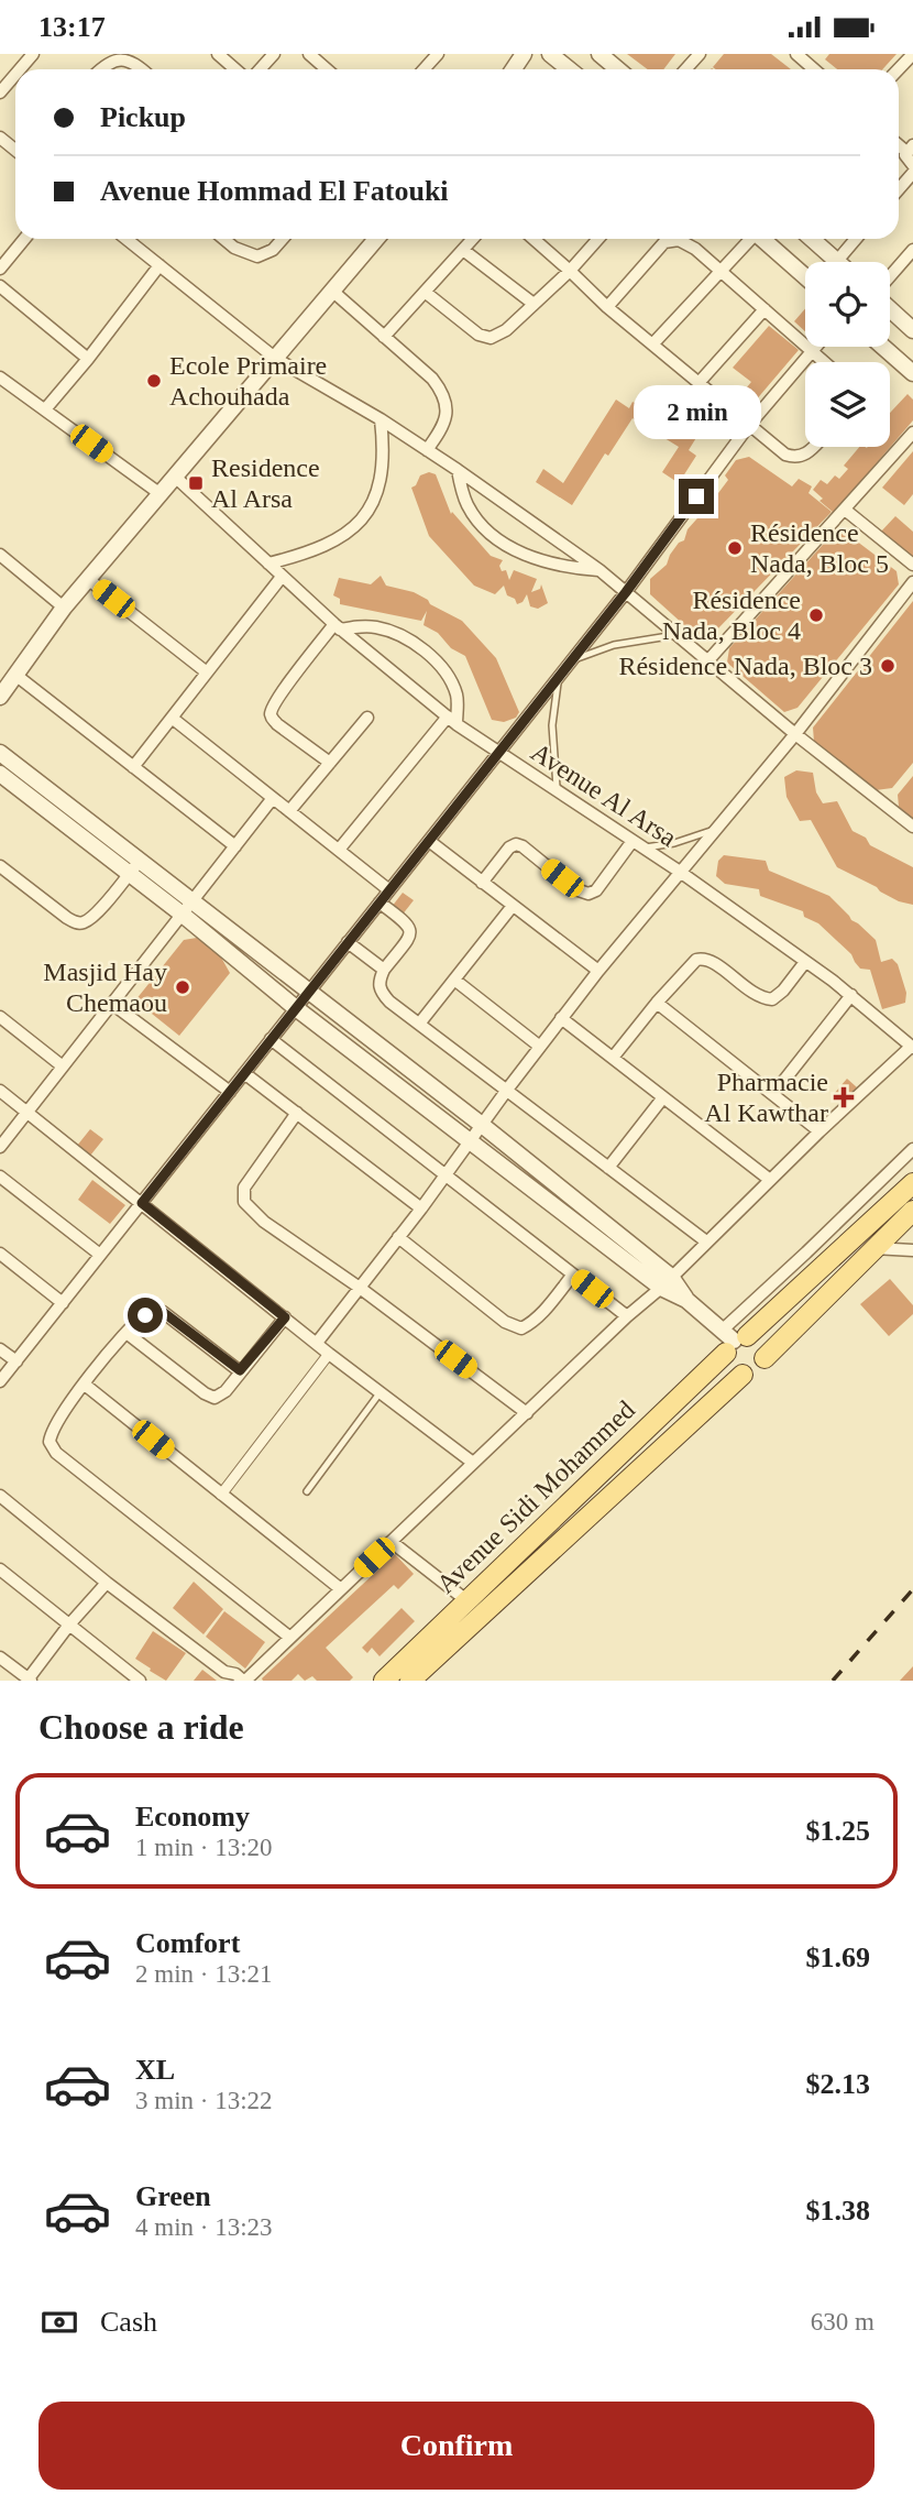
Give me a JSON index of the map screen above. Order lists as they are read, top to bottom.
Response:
{
  "streets": {
    "main road": ["Avenue Sidi Mohammed"],
    "street": ["Avenue Al Arsa"]
  },
  "places": {
    "other": [
      "Ecole Primaire Achouhada",
      "Résidence Nada, Bloc 5",
      "Résidence Nada, Bloc 4",
      "Résidence Nada, Bloc 3",
      "Masjid Hay Chemaou"
    ],
    "transit": ["Residence Al Arsa"],
    "health": ["Pharmacie Al Kawthar"]
  },
  "page": {
    "status": "13:17",
    "banner": ["Pickup", "Avenue Hommad El Fatouki"],
    "bubble": "2 min",
    "heading": "Choose a ride",
    "list": [
      {
        "name": "Economy",
        "note": "1 min · 13:20",
        "value": "$1.25"
      },
      {
        "name": "Comfort",
        "note": "2 min · 13:21",
        "value": "$1.69"
      },
      {
        "name": "XL",
        "note": "3 min · 13:22",
        "value": "$2.13"
      },
      {
        "name": "Green",
        "note": "4 min · 13:23",
        "value": "$1.38"
      }
    ],
    "pay": ["Cash", "630 m"],
    "buttons": "Confirm"
  }
}
